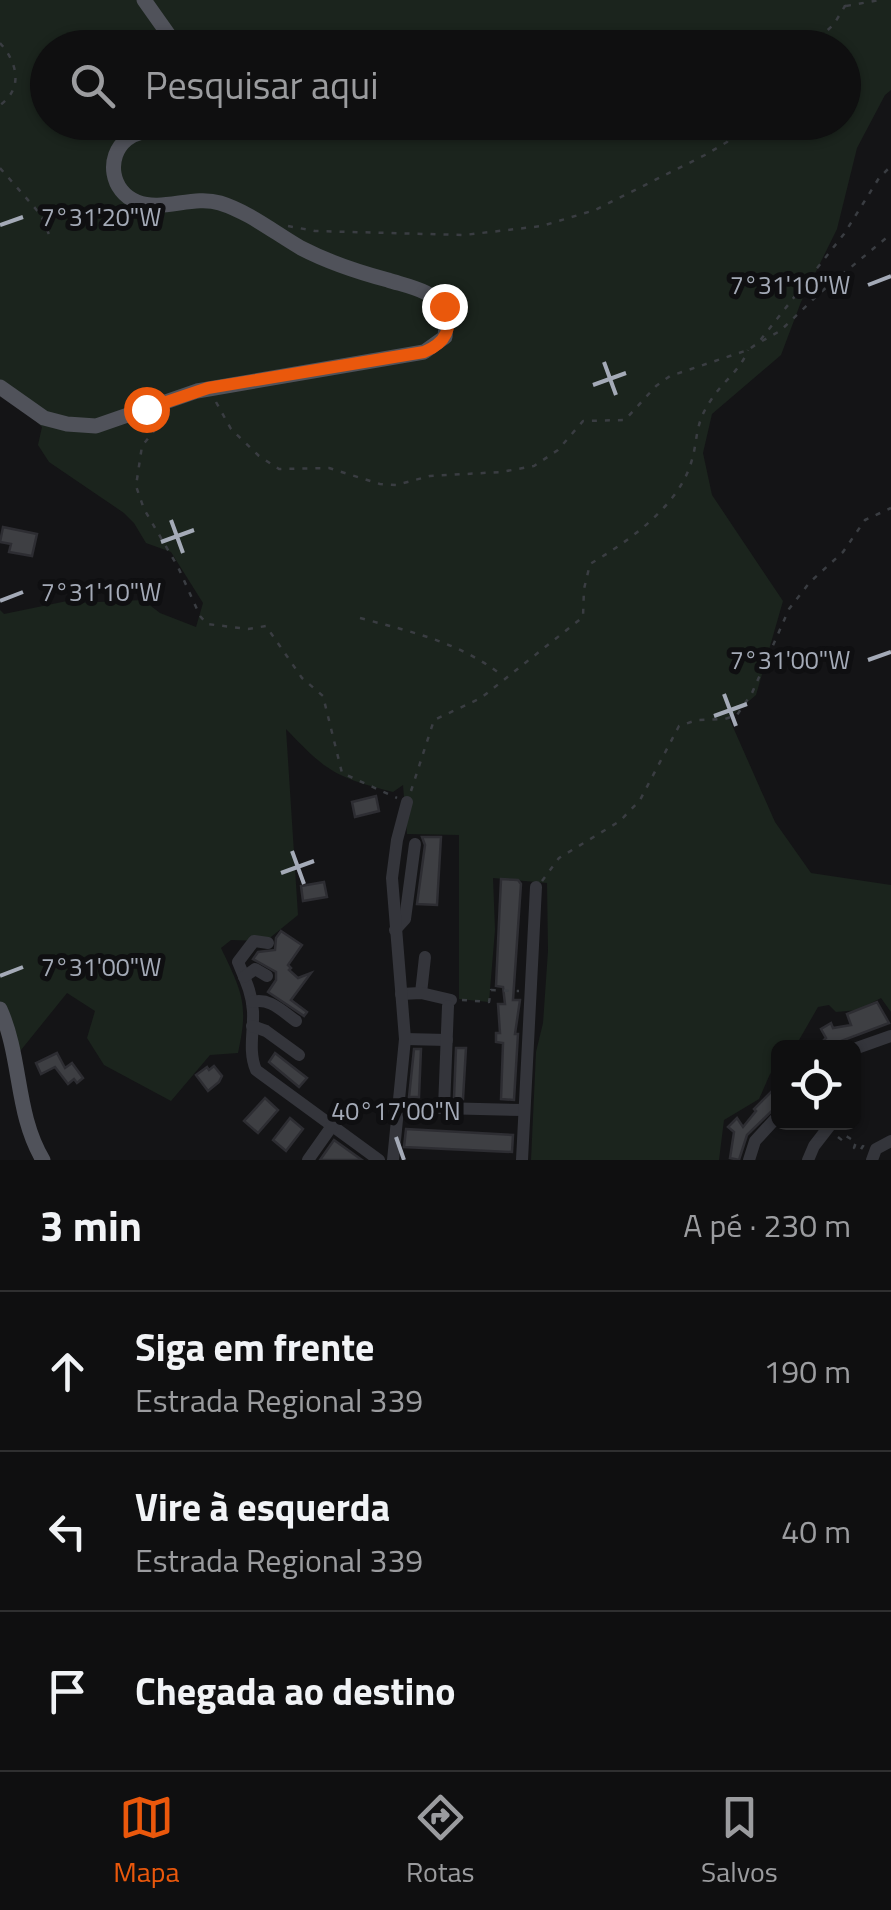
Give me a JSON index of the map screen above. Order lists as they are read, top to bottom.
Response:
{
  "page": {
    "search": "Pesquisar aqui",
    "heading": ["3 min", "A pé · 230 m"],
    "list": [
      ["Siga em frente", "Estrada Regional 339", "190 m"],
      ["Vire à esquerda", "Estrada Regional 339", "40 m"],
      "Chegada ao destino"
    ],
    "nav": ["Mapa", "Rotas", "Salvos"]
  },
  "coordinates": [
    "7°31'20\"W",
    "7°31'10\"W",
    "7°31'00\"W",
    "40°17'00\"N"
  ]
}
